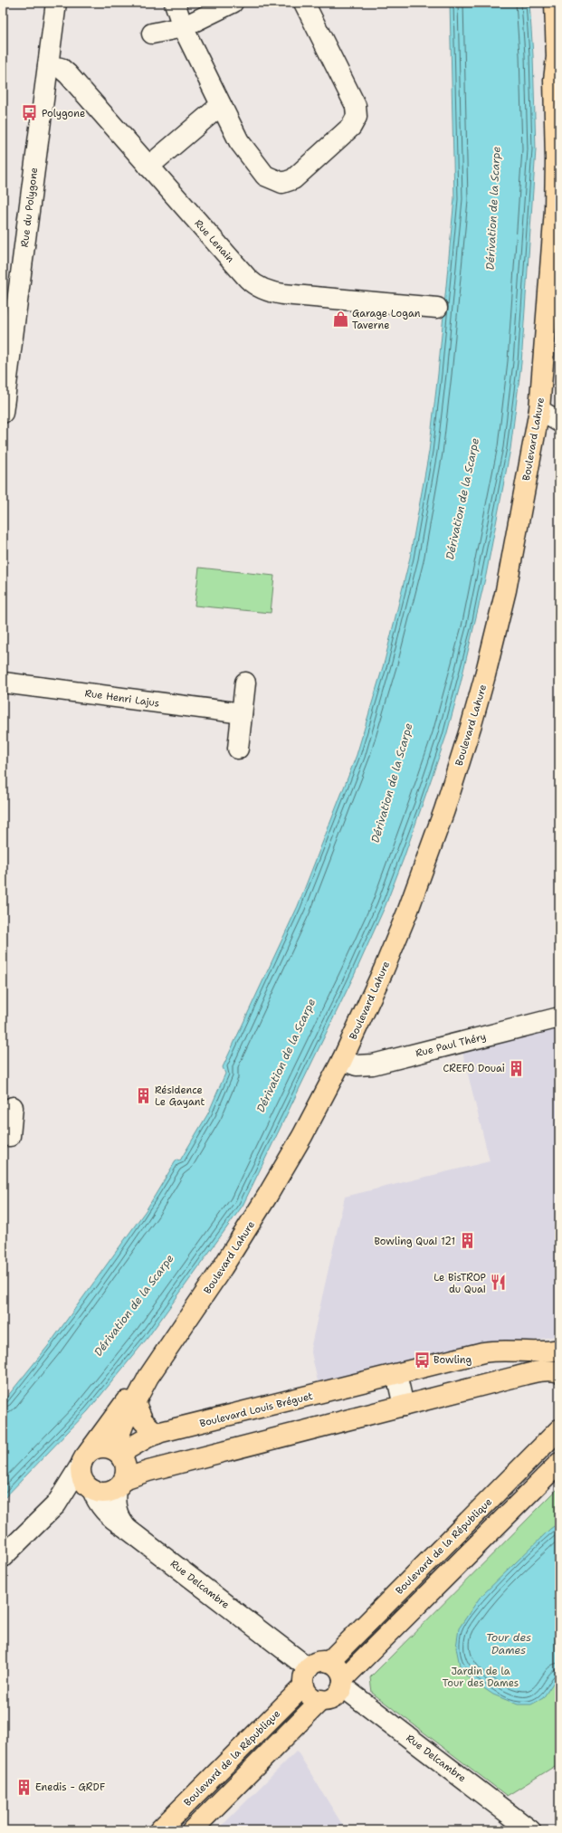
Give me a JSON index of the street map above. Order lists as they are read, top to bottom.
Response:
{
  "streets": {
    "main road": ["Boulevard Lahure", "Boulevard Louis Bréguet", "Boulevard de la République"],
    "street": [
      "Rue du Polygone",
      "Rue Lenain",
      "Rue Henri Lajus",
      "Rue Paul Théry",
      "Rue Delcambre"
    ]
  },
  "crossings": [
    ["Rue du Polygone", "Rue Lenain"],
    ["Boulevard Lahure", "Rue Paul Théry"],
    ["Boulevard Lahure", "Boulevard Louis Bréguet"],
    ["Boulevard Lahure", "Rue Delcambre"],
    ["Boulevard Louis Bréguet", "Rue Delcambre"],
    ["Boulevard de la République", "Rue Delcambre"]
  ],
  "water": ["Dérivation de la Scarpe", "Tour des Dames"],
  "parks": ["Jardin de la Tour des Dames"],
  "places": {
    "bus stop": ["Polygone", "Bowling"],
    "shop": ["Garage Logan Taverne"],
    "building": [
      "CREFO Douai",
      "Résidence Le Gayant",
      "Bowling Quai 121",
      "Enedis - GRDF"
    ],
    "restaurant": ["Le BisTROP du Quai"]
  }
}
